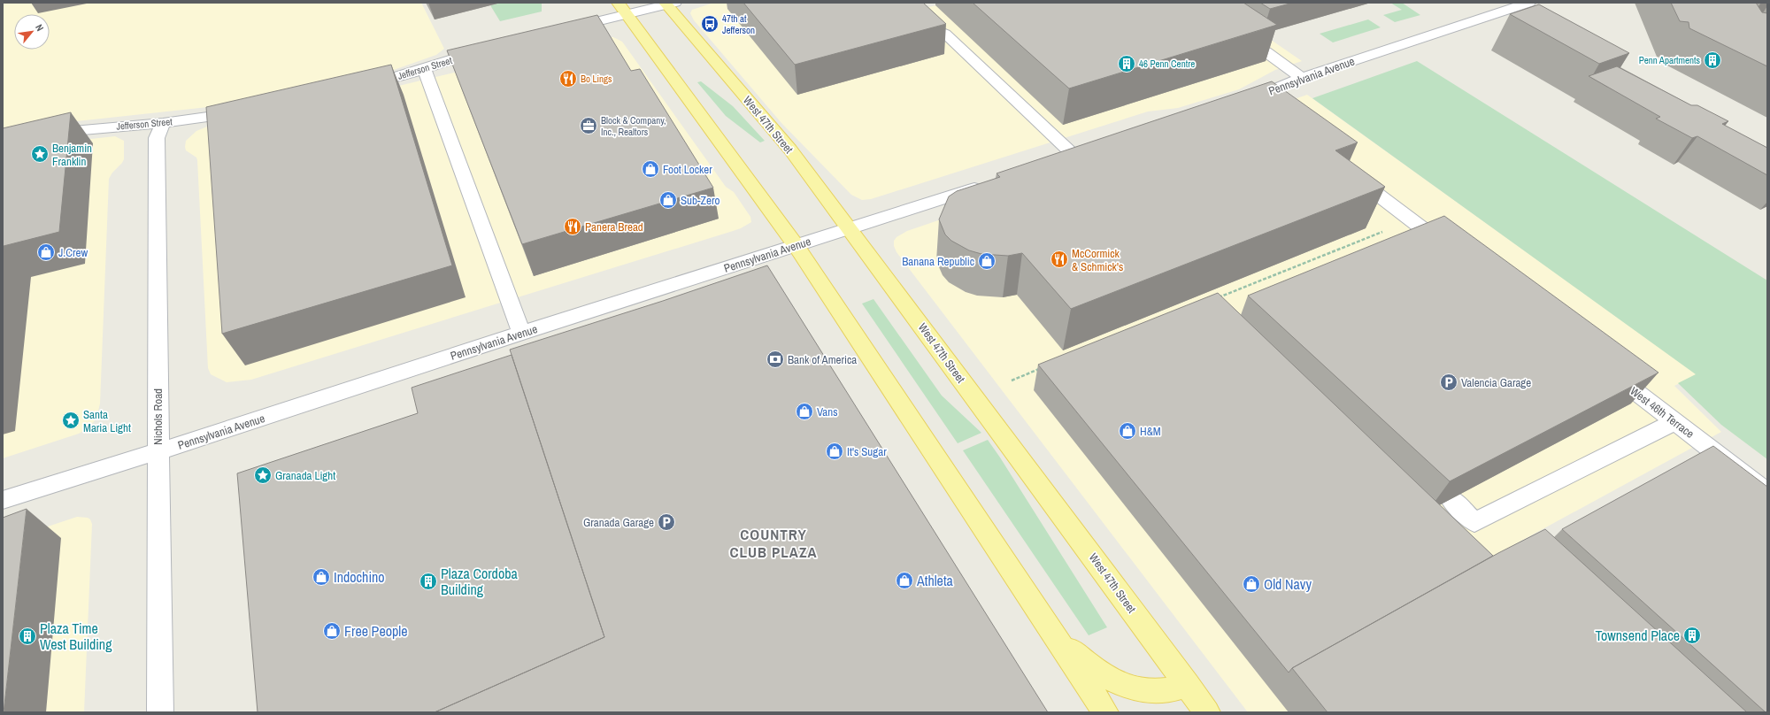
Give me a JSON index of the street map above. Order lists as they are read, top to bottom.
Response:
{
  "streets": {
    "main road": ["West 47th Street"],
    "street": [
      "Jefferson Street",
      "Pennsylvania Avenue",
      "West 46th Terrace",
      "Nichols Road"
    ]
  },
  "crossings": [
    ["Jefferson Street", "Nichols Road"],
    ["Pennsylvania Avenue", "West 47th Street"],
    ["Pennsylvania Avenue", "Nichols Road"]
  ],
  "districts": ["COUNTRY CLUB PLAZA"],
  "places": {
    "bus stop": ["47th at Jefferson"],
    "building": [
      "Penn Apartments",
      "46 Penn Centre",
      "Plaza Cordoba Building",
      "Townsend Place",
      "Plaza Time West Building"
    ],
    "restaurant": ["Bo Lings", "Panera Bread", "McCormick & Schmick's"],
    "office": ["Block & Company, Inc., Realtors"],
    "place": ["Benjamin Franklin", "Santa Maria Light", "Granada Light"],
    "shop": [
      "Foot Locker",
      "Sub-Zero",
      "J.Crew",
      "Banana Republic",
      "Vans",
      "H&M",
      "It's Sugar",
      "Indochino",
      "Athleta",
      "Old Navy",
      "Free People"
    ],
    "bank": ["Bank of America"],
    "parking": ["Valencia Garage", "Granada Garage"]
  },
  "north": "top right"
}
